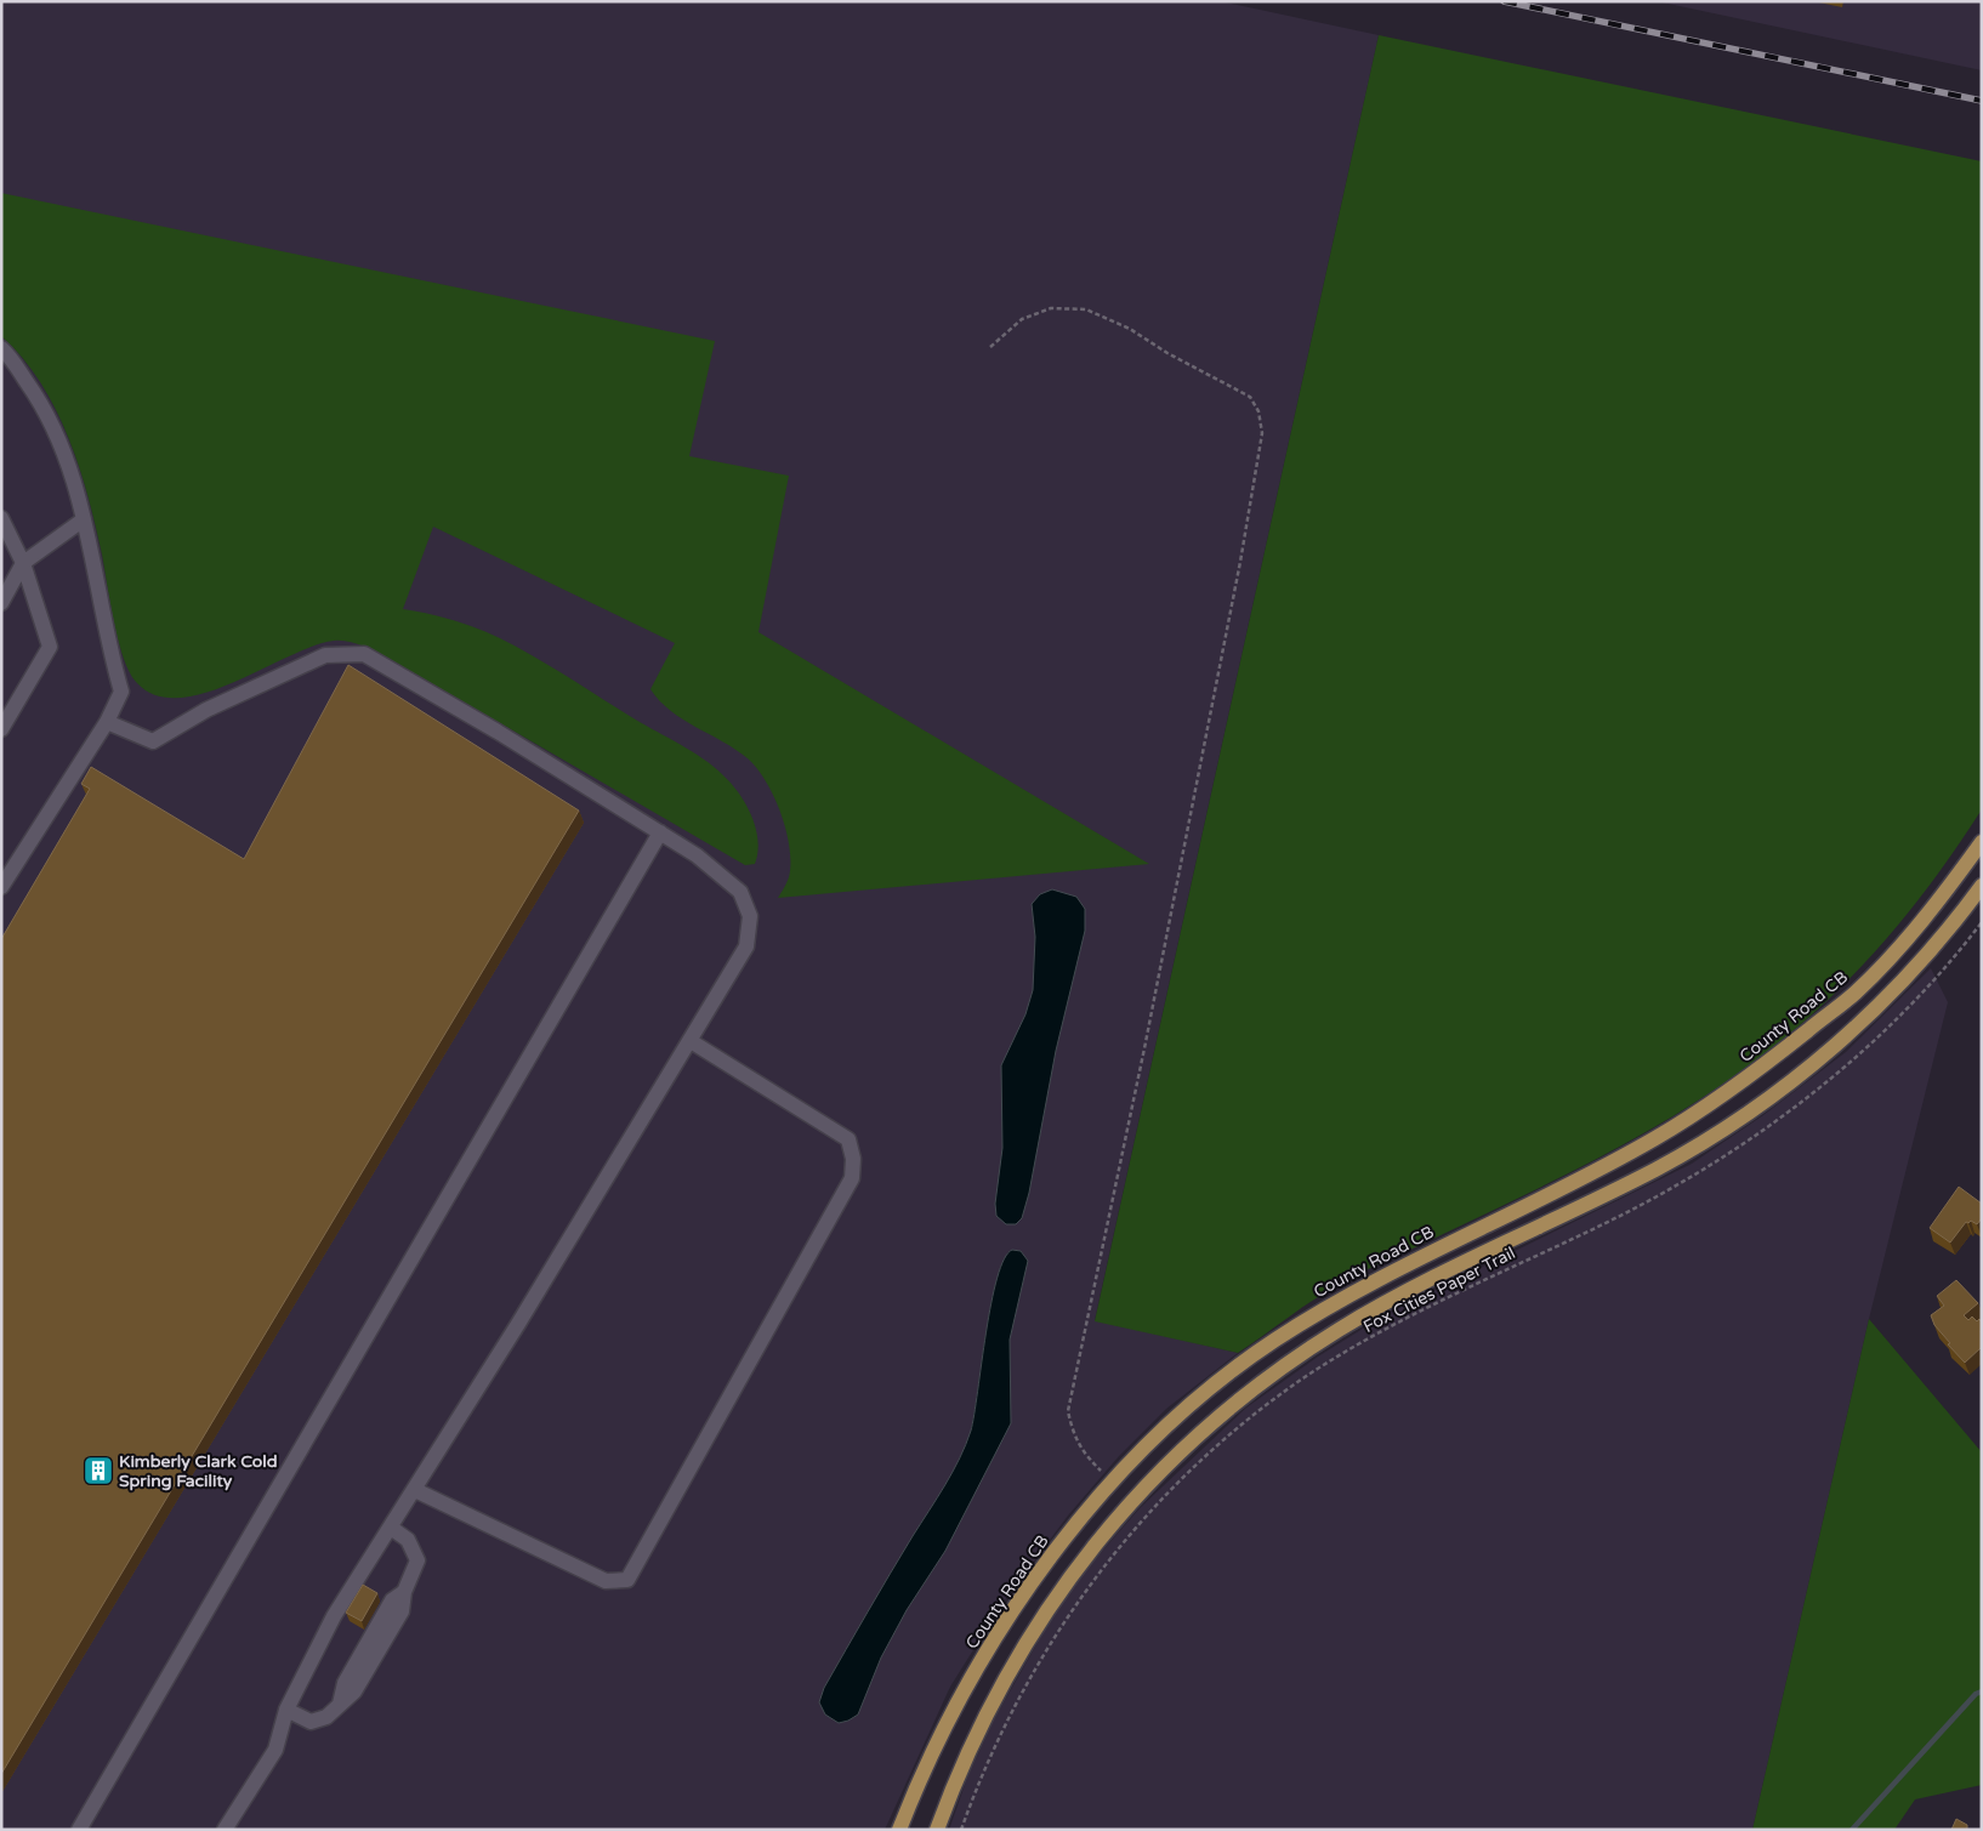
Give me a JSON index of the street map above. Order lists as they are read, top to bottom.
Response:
{
  "streets": {
    "main road": ["County Road CB"],
    "path": ["Fox Cities Paper Trail"]
  },
  "places": {
    "building": ["Kimberly Clark Cold Spring Facility"]
  }
}
